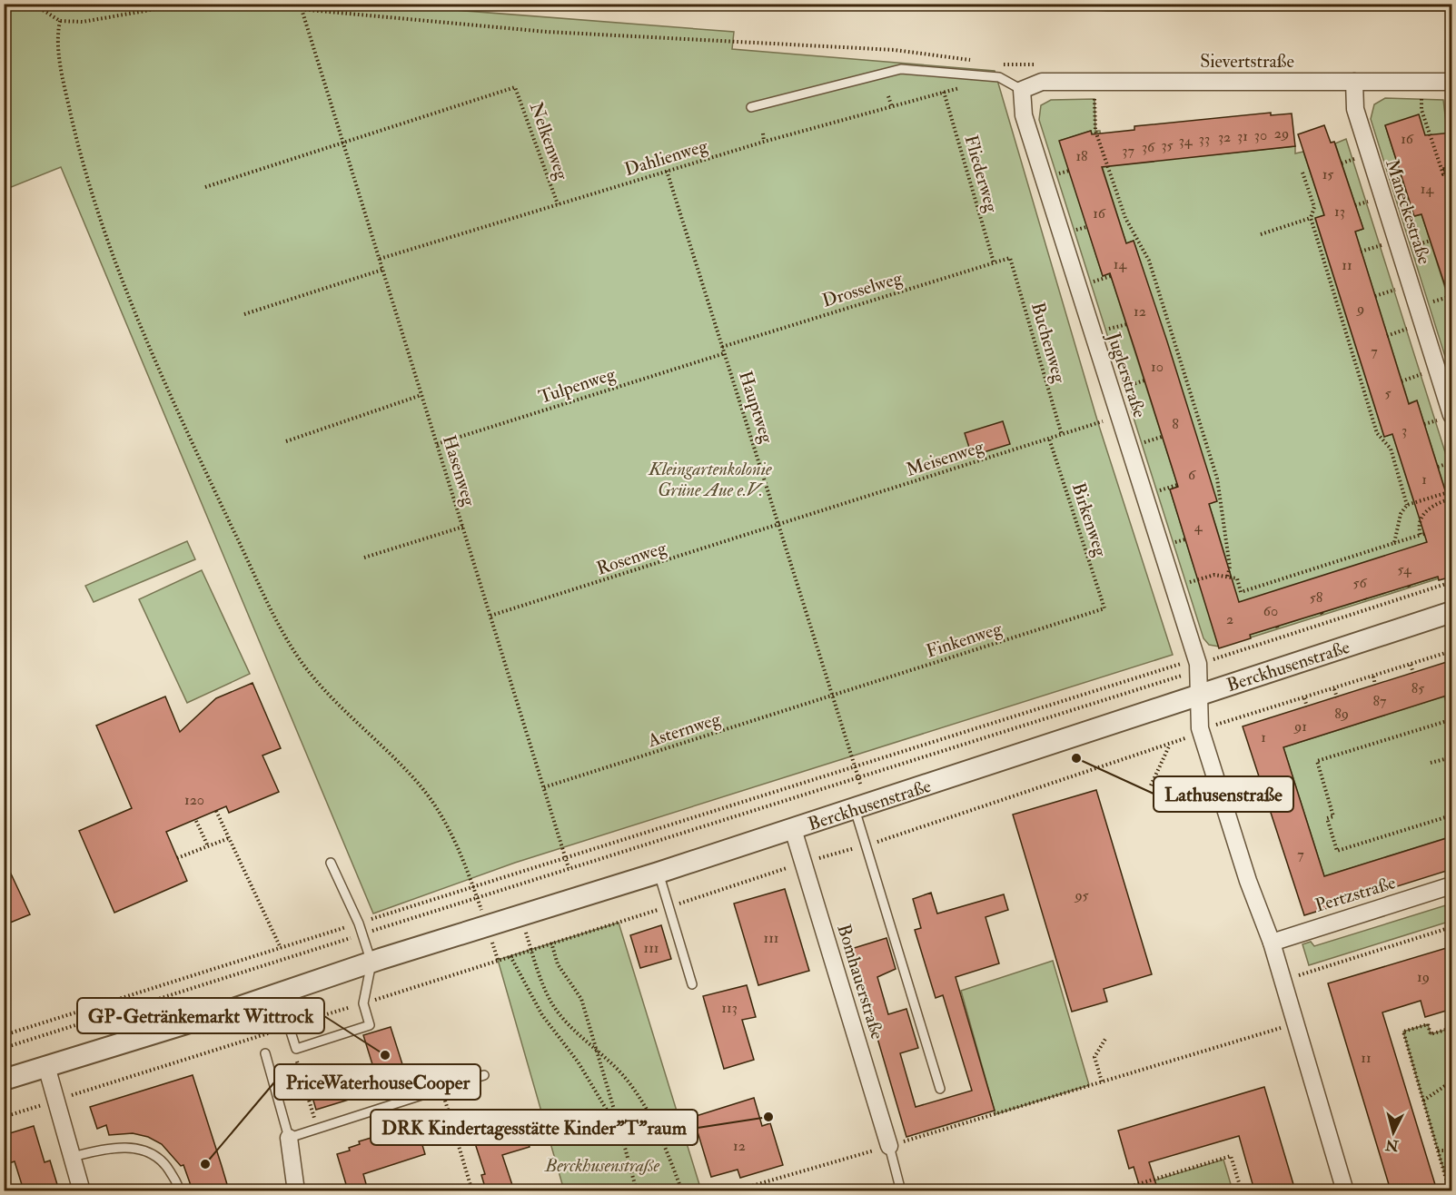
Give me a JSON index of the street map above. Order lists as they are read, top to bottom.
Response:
{
  "streets": {
    "street": [
      "Sievertstraße",
      "Maneckestraße",
      "Juglerstraße",
      "Berckhusenstraße",
      "Pertzstraße",
      "Bomhauerstraße"
    ],
    "path": [
      "Nelkenweg",
      "Dahlienweg",
      "Fliederweg",
      "Drosselweg",
      "Buchenweg",
      "Tulpenweg",
      "Hauptweg",
      "Meisenweg",
      "Hasenweg",
      "Birkenweg",
      "Rosenweg",
      "Finkenweg",
      "Asternweg"
    ]
  },
  "crossings": [
    ["Sievertstraße", "Maneckestraße"],
    ["Sievertstraße", "Juglerstraße"],
    ["Nelkenweg", "Dahlienweg"],
    ["Nelkenweg", "Hasenweg"],
    ["Dahlienweg", "Fliederweg"],
    ["Dahlienweg", "Hauptweg"],
    ["Dahlienweg", "Hasenweg"],
    ["Fliederweg", "Drosselweg"],
    ["Drosselweg", "Buchenweg"],
    ["Drosselweg", "Hauptweg"],
    ["Buchenweg", "Meisenweg"],
    ["Juglerstraße", "Meisenweg"],
    ["Juglerstraße", "Berckhusenstraße"],
    ["Juglerstraße", "Pertzstraße"],
    ["Tulpenweg", "Hauptweg"],
    ["Tulpenweg", "Hasenweg"],
    ["Hauptweg", "Meisenweg"],
    ["Hauptweg", "Rosenweg"],
    ["Hauptweg", "Finkenweg"],
    ["Hauptweg", "Asternweg"],
    ["Meisenweg", "Birkenweg"],
    ["Meisenweg", "Rosenweg"],
    ["Hasenweg", "Rosenweg"],
    ["Hasenweg", "Asternweg"],
    ["Birkenweg", "Finkenweg"],
    ["Finkenweg", "Asternweg"],
    ["Berckhusenstraße", "Bomhauerstraße"]
  ],
  "parks": ["Kleingartenkolonie Grüne Aue e.V.", "Berckhusenstraße"],
  "places": [
    "Lathusenstraße",
    "GP-Getränkemarkt Wittrock",
    "DRK Kindertagesstätte Kinder\"T\"raum",
    "PriceWaterhouseCooper"
  ],
  "house_numbers": [
    "29",
    "30",
    "31",
    "32",
    "33",
    "16",
    "34",
    "35",
    "36",
    "37",
    "18",
    "15",
    "14",
    "13",
    "16",
    "14",
    "11",
    "9",
    "12",
    "7",
    "10",
    "5",
    "8",
    "3",
    "6",
    "1",
    "4",
    "54",
    "56",
    "58",
    "60",
    "2",
    "85",
    "87",
    "89",
    "91",
    "1",
    "120",
    "7",
    "95",
    "111",
    "111",
    "19",
    "113",
    "11",
    "12"
  ],
  "north": "bottom"
}
